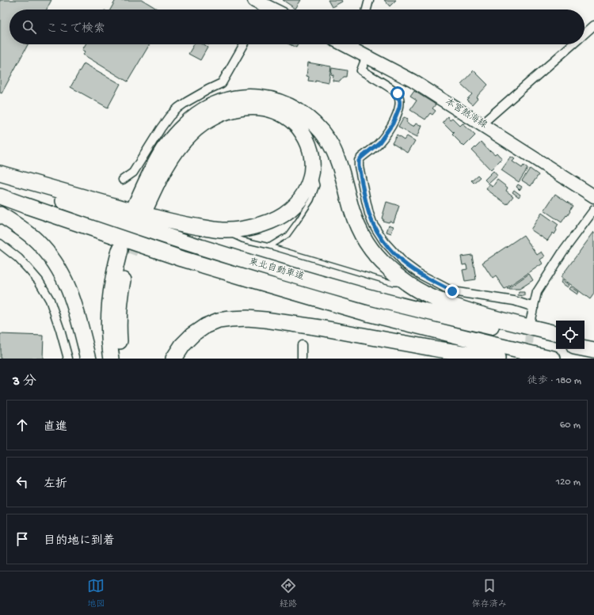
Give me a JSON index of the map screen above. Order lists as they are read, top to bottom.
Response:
{
  "streets": {
    "highway": ["東北自動車道"],
    "main road": ["本宮熱海線"]
  },
  "page": {
    "search": "ここで検索",
    "heading": ["3 分", "徒歩 · 180 m"],
    "list": [
      ["直進", "60 m"],
      ["左折", "120 m"],
      "目的地に到着"
    ],
    "nav": ["地図", "経路", "保存済み"]
  }
}
